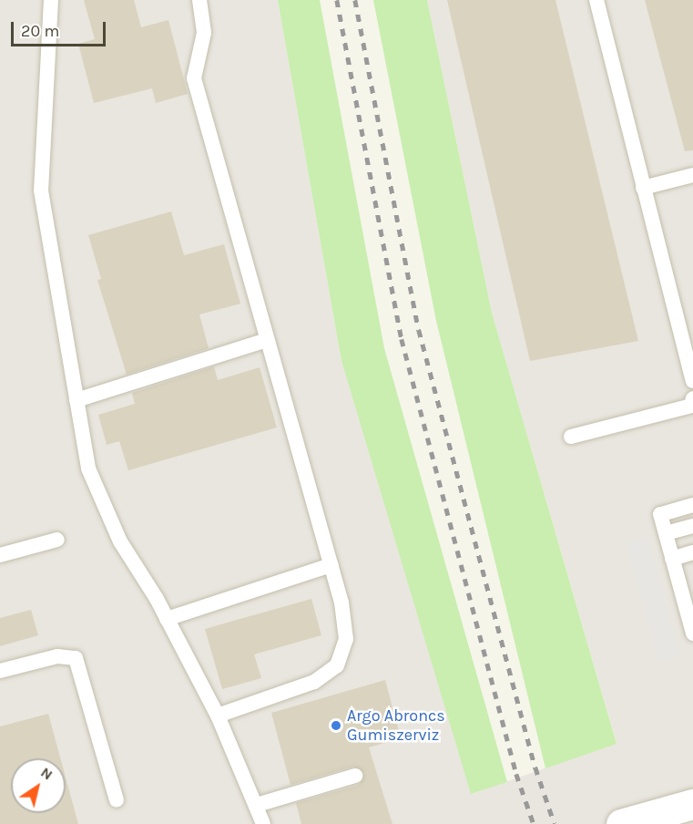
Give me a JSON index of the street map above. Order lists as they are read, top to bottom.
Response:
{
  "places": ["Argo Abroncs Gumiszerviz"],
  "scale_bar": "20 m",
  "north": "top right"
}
